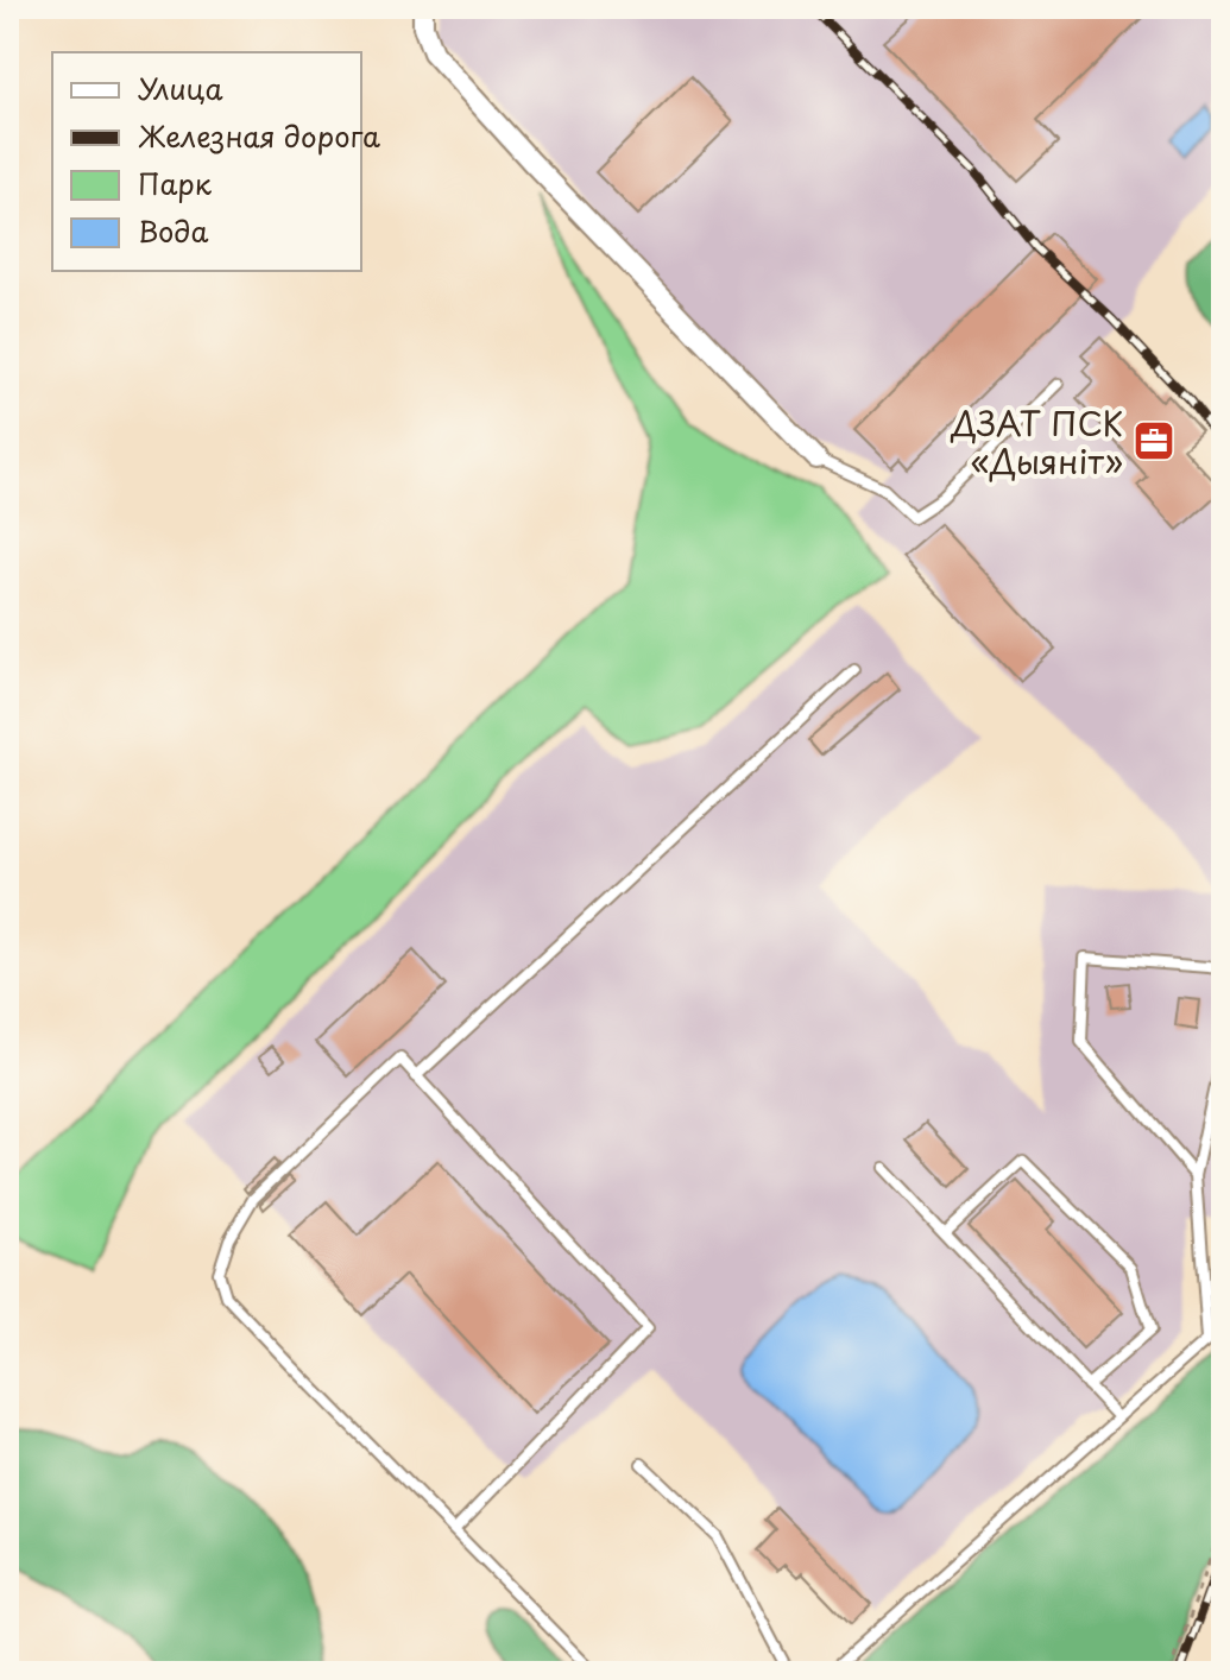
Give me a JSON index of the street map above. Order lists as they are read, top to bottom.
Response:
{
  "places": {
    "office": ["ДЗАТ ПСК «Дыяніт»"]
  },
  "legend": [
    "Улица",
    "Железная дорога",
    "Парк",
    "Вода"
  ]
}
